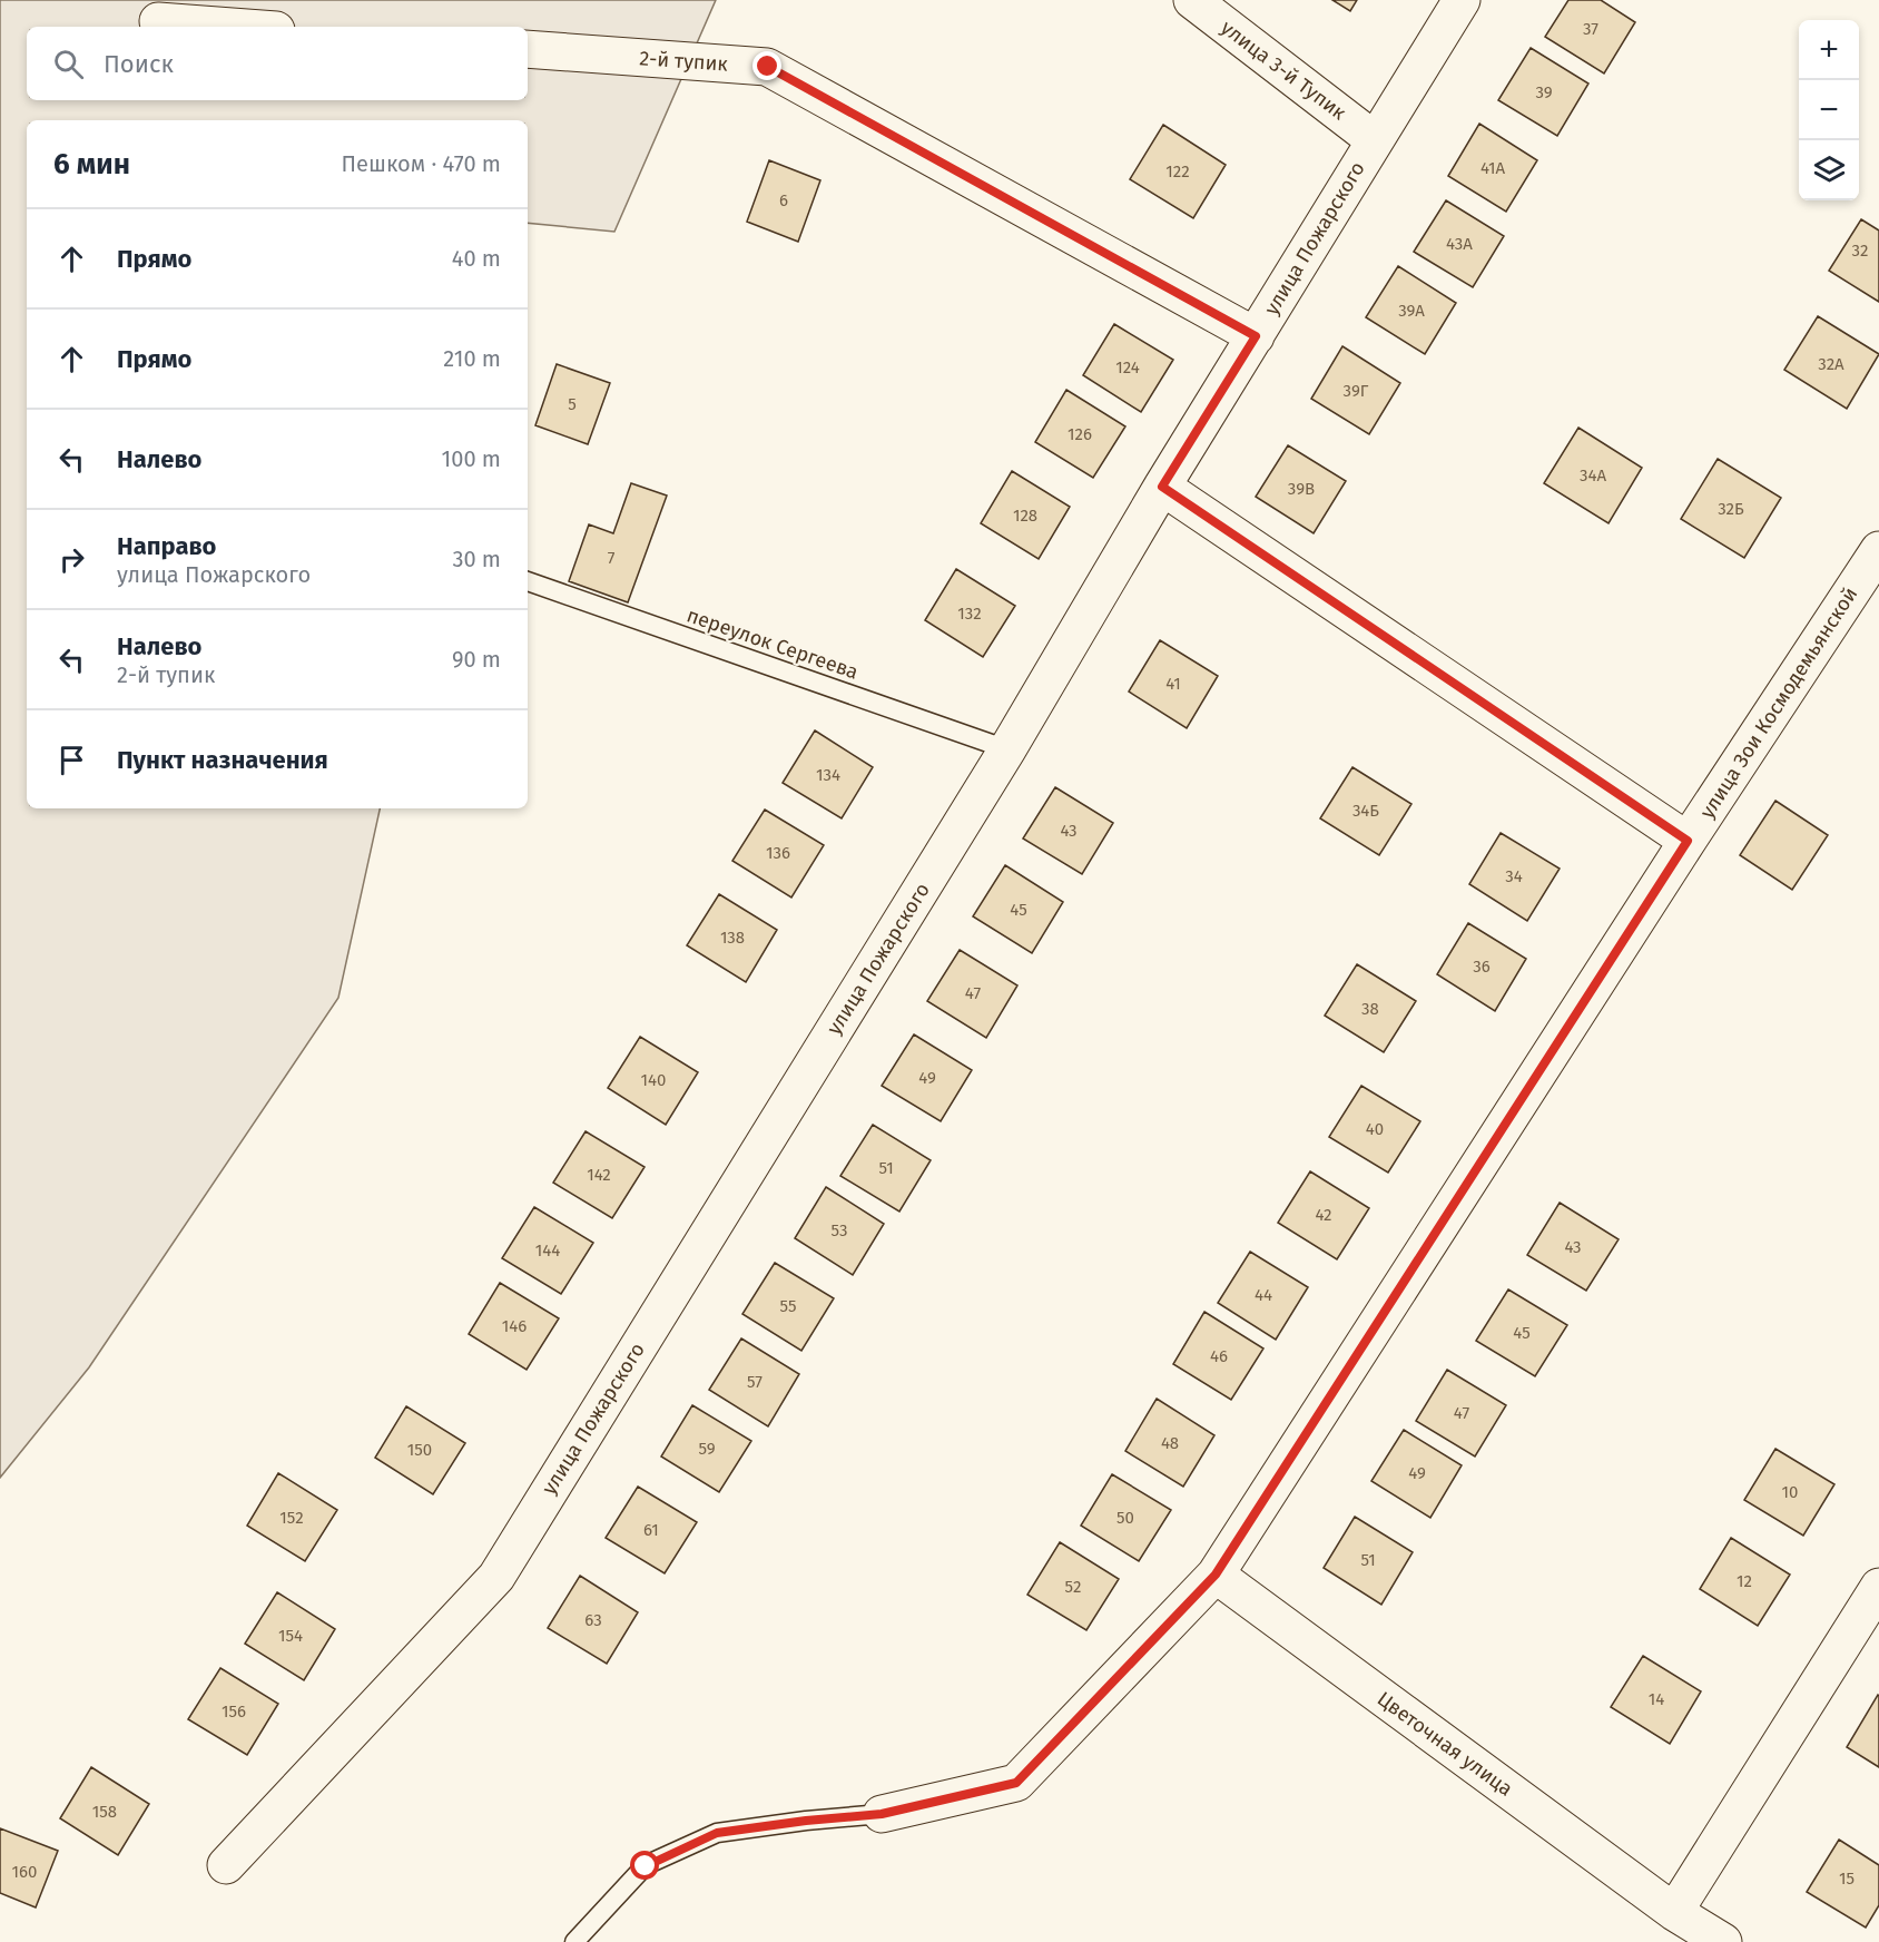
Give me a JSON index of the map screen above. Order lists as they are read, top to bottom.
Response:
{
  "streets": {
    "street": [
      "2-й тупик",
      "улица 3-й Тупик",
      "улица Пожарского",
      "улица Зои Космодемьянской",
      "Цветочная улица"
    ],
    "lane": ["переулок Сергеева"]
  },
  "crossings": [
    ["2-й тупик", "улица Пожарского"],
    ["улица 3-й Тупик", "улица Пожарского"],
    ["улица Пожарского", "переулок Сергеева"],
    ["улица Зои Космодемьянской", "Цветочная улица"]
  ],
  "house_numbers": [
    "37",
    "39",
    "41А",
    "122",
    "6",
    "43А",
    "32",
    "39А",
    "32А",
    "124",
    "39Г",
    "5",
    "126",
    "34А",
    "39В",
    "32Б",
    "128",
    "7",
    "132",
    "41",
    "134",
    "34Б",
    "43",
    "136",
    "34",
    "45",
    "138",
    "36",
    "47",
    "38",
    "49",
    "140",
    "40",
    "51",
    "142",
    "42",
    "53",
    "43",
    "144",
    "44",
    "55",
    "146",
    "45",
    "46",
    "57",
    "47",
    "48",
    "59",
    "150",
    "49",
    "10",
    "152",
    "50",
    "61",
    "51",
    "12",
    "52",
    "63",
    "154",
    "14",
    "156",
    "158",
    "160",
    "15"
  ],
  "page": {
    "map_buttons": ["+", "−"],
    "search": "Поиск",
    "heading": ["6 мин", "Пешком · 470 m"],
    "list": [
      ["Прямо", "40 m"],
      ["Прямо", "210 m"],
      ["Налево", "100 m"],
      ["Направо", "улица Пожарского", "30 m"],
      ["Налево", "2-й тупик", "90 m"],
      "Пункт назначения"
    ]
  }
}
